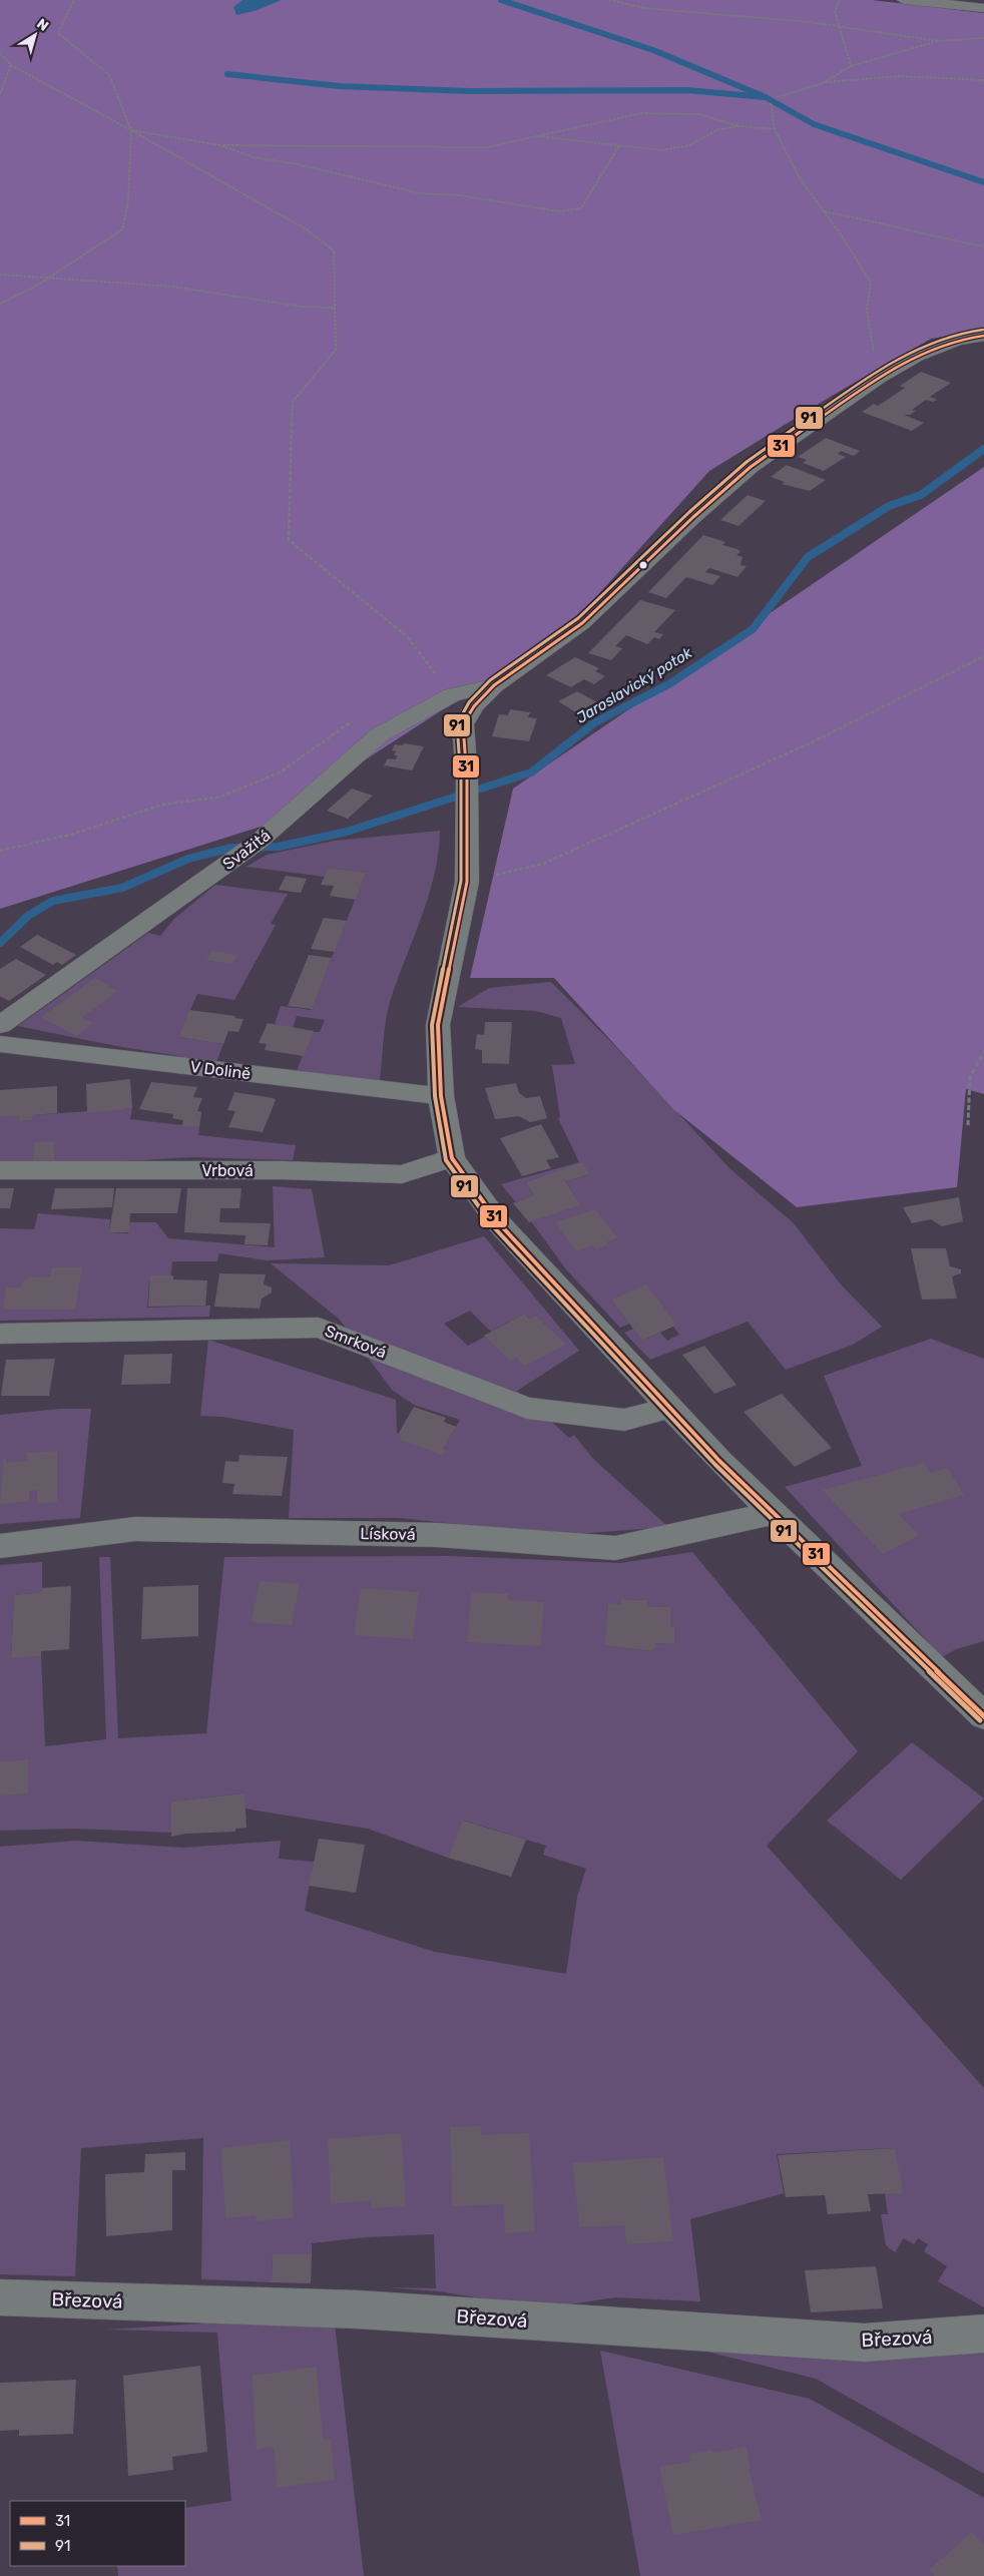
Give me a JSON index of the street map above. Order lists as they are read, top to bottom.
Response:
{
  "streets": {
    "street": [
      "Svažitá",
      "V Dolině",
      "Vrbová",
      "Smrková",
      "Lísková",
      "Březová"
    ]
  },
  "water": ["Jaroslavický potok"],
  "lines": ["transit line 91", "transit line 31"],
  "legend": ["31", "91"],
  "north": "top right"
}
